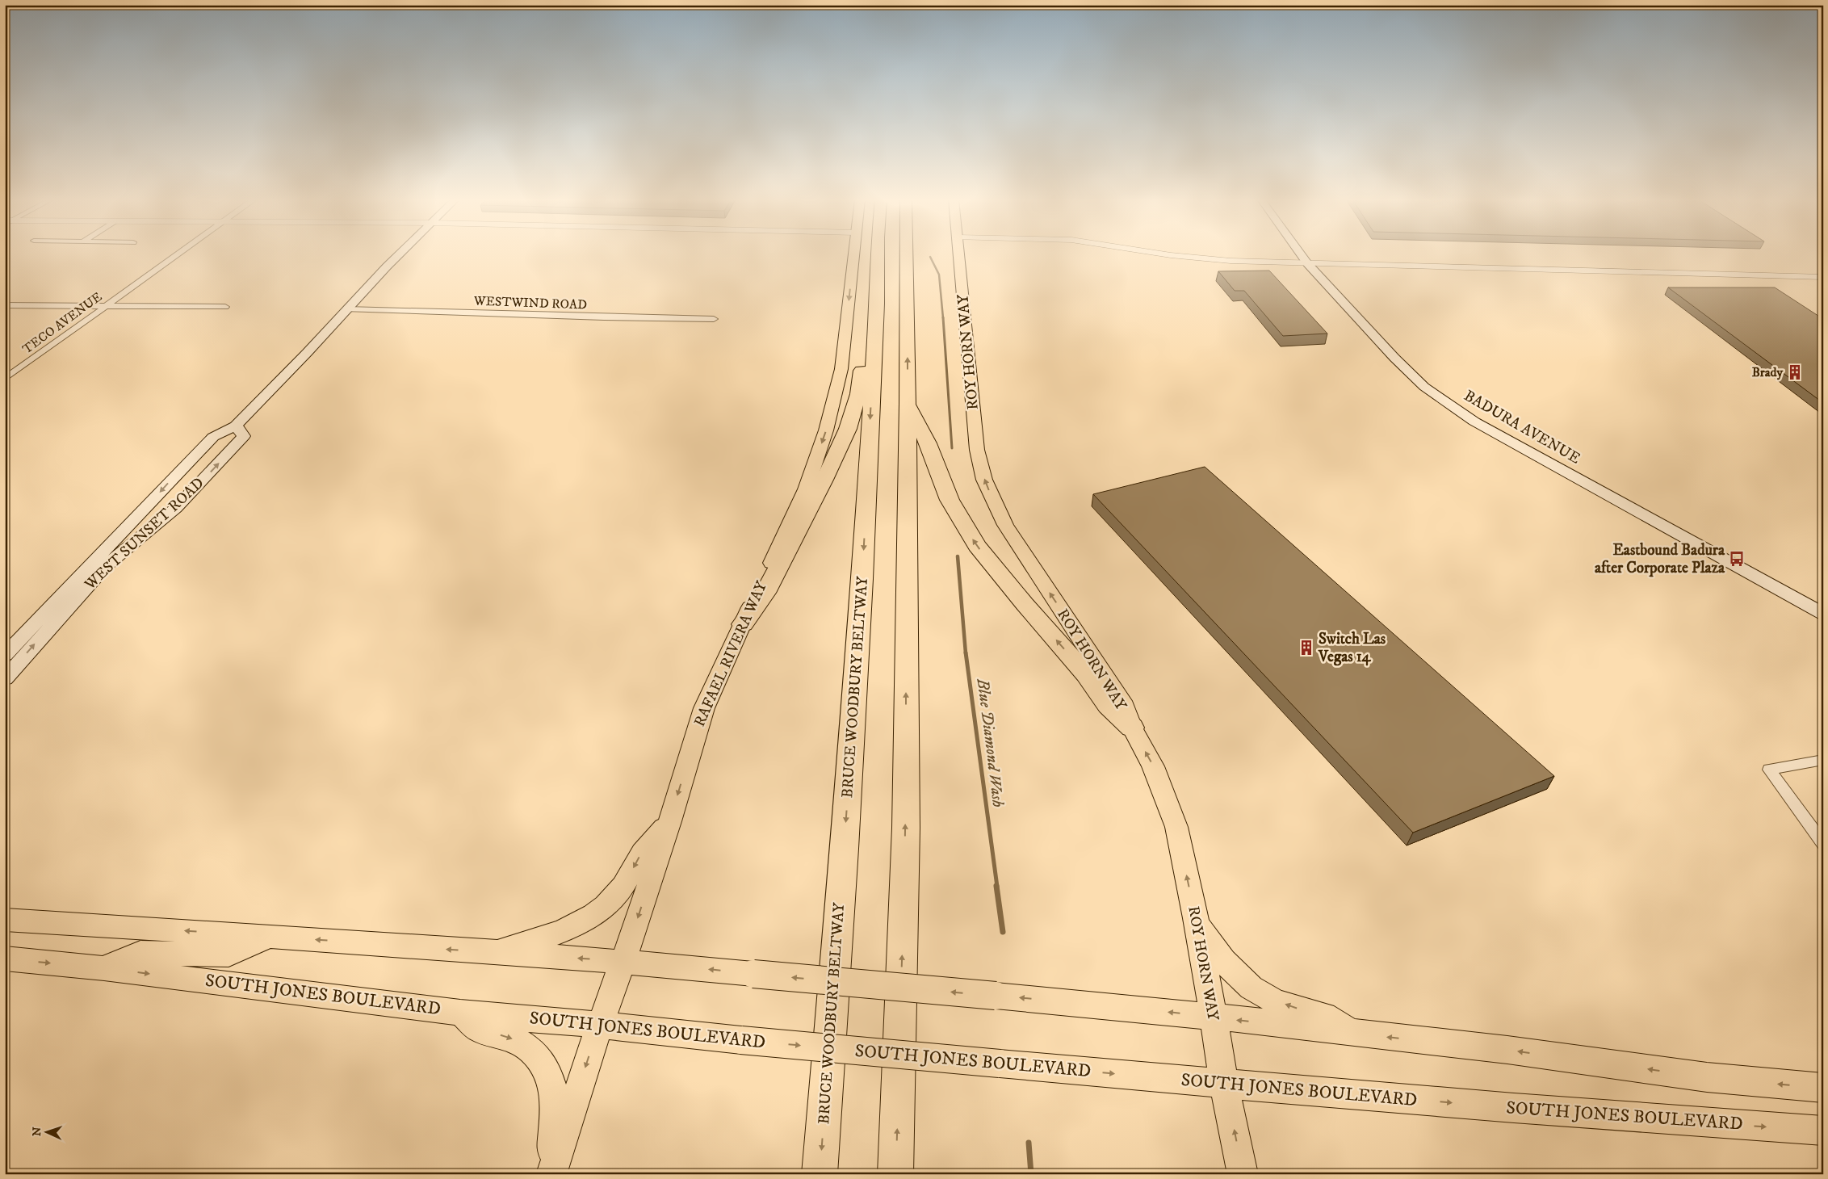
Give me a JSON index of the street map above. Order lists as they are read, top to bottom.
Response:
{
  "streets": {
    "highway": ["BRUCE WOODBURY BELTWAY"],
    "main road": [
      "ROY HORN WAY",
      "BADURA AVENUE",
      "WEST SUNSET ROAD",
      "RAFAEL RIVERA WAY",
      "SOUTH JONES BOULEVARD"
    ],
    "street": ["WESTWIND ROAD", "TECO AVENUE"]
  },
  "crossings": [
    ["WESTWIND ROAD", "WEST SUNSET ROAD"],
    ["ROY HORN WAY", "SOUTH JONES BOULEVARD"],
    ["RAFAEL RIVERA WAY", "SOUTH JONES BOULEVARD"]
  ],
  "one_way": ["ROY HORN WAY", "RAFAEL RIVERA WAY"],
  "water": ["Blue Diamond Wash"],
  "places": {
    "building": ["Brady", "Switch Las Vegas 14"],
    "bus stop": ["Eastbound Badura after Corporate Plaza"]
  },
  "north": "left"
}
